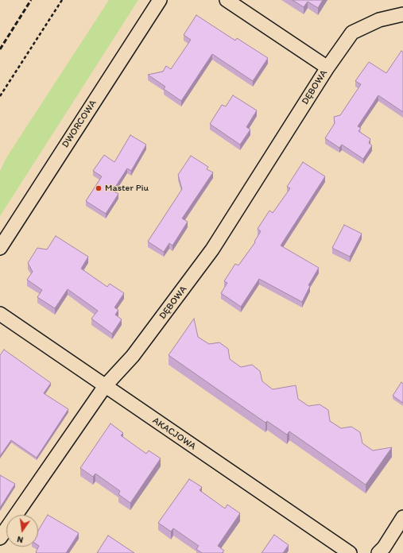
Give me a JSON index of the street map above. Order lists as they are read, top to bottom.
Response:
{
  "streets": {
    "street": ["DĘBOWA", "DWORCOWA", "AKACJOWA"]
  },
  "crossings": [
    ["DĘBOWA", "AKACJOWA"]
  ],
  "places": ["Master Piu"],
  "north": "bottom"
}
